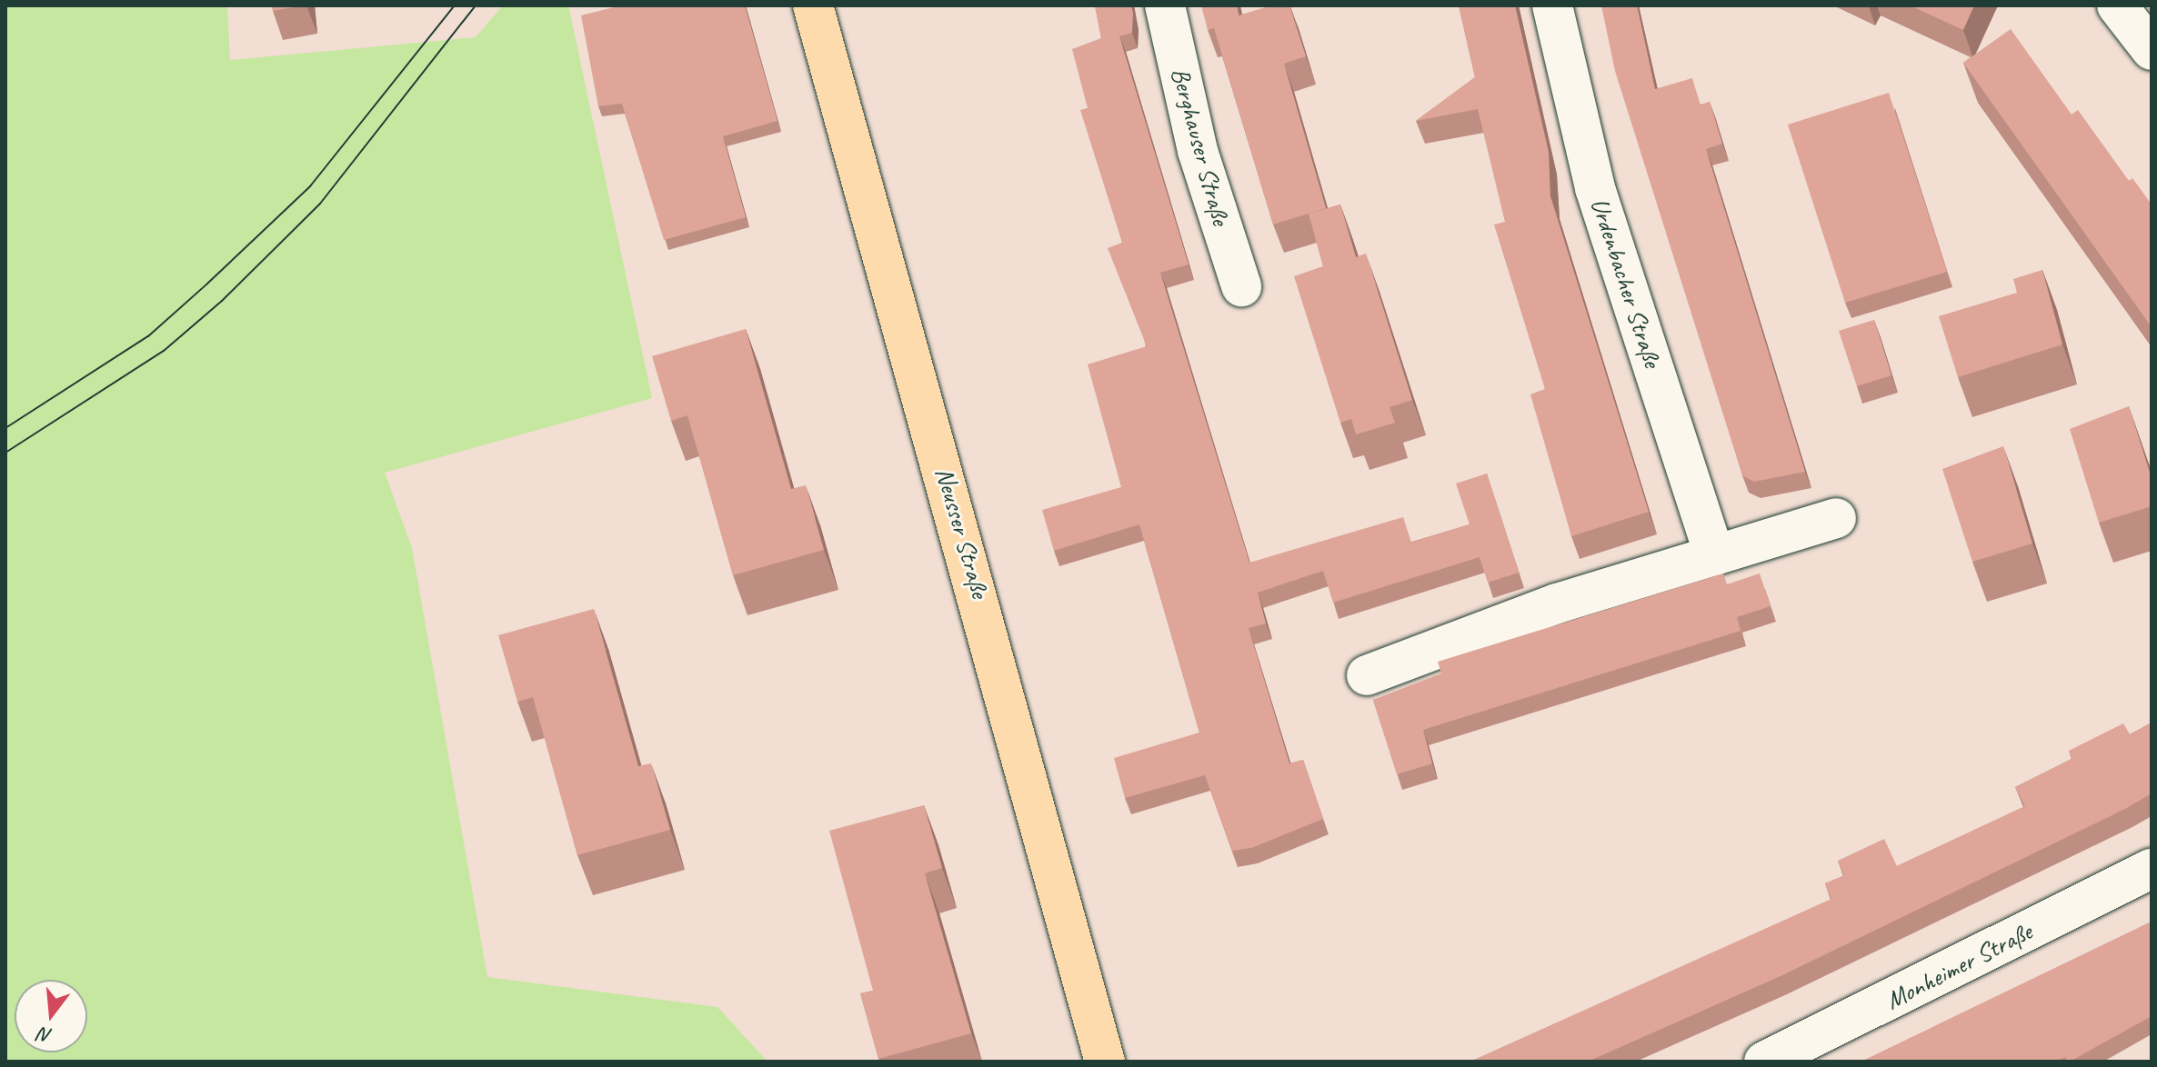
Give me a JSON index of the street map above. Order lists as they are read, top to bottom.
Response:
{
  "streets": {
    "main road": ["Neusser Straße"],
    "street": ["Berghauser Straße", "Urdenbacher Straße", "Monheimer Straße"]
  },
  "north": "bottom"
}
